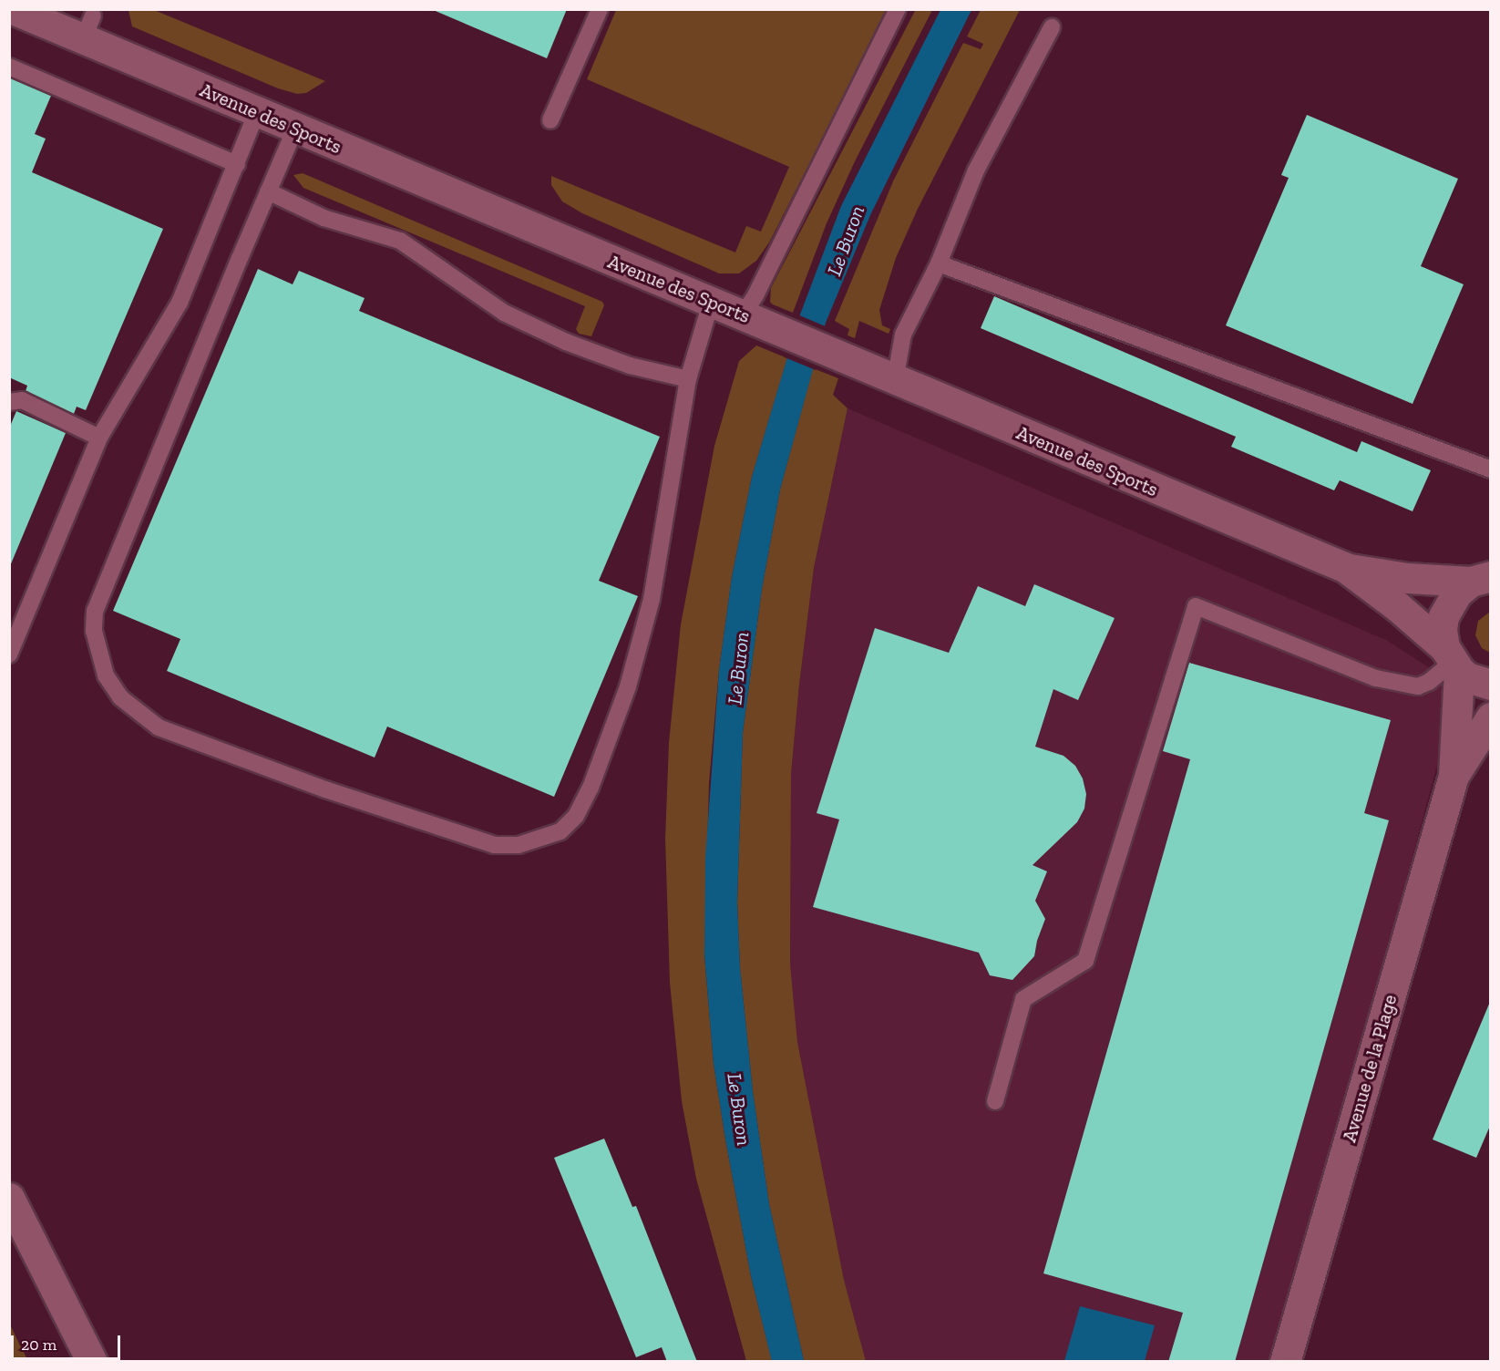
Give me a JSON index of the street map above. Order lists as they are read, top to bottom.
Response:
{
  "streets": {
    "street": ["Avenue des Sports", "Avenue de la Plage"]
  },
  "crossings": [
    ["Avenue des Sports", "Avenue de la Plage"]
  ],
  "water": ["Le Buron"],
  "scale_bar": "20 m"
}
